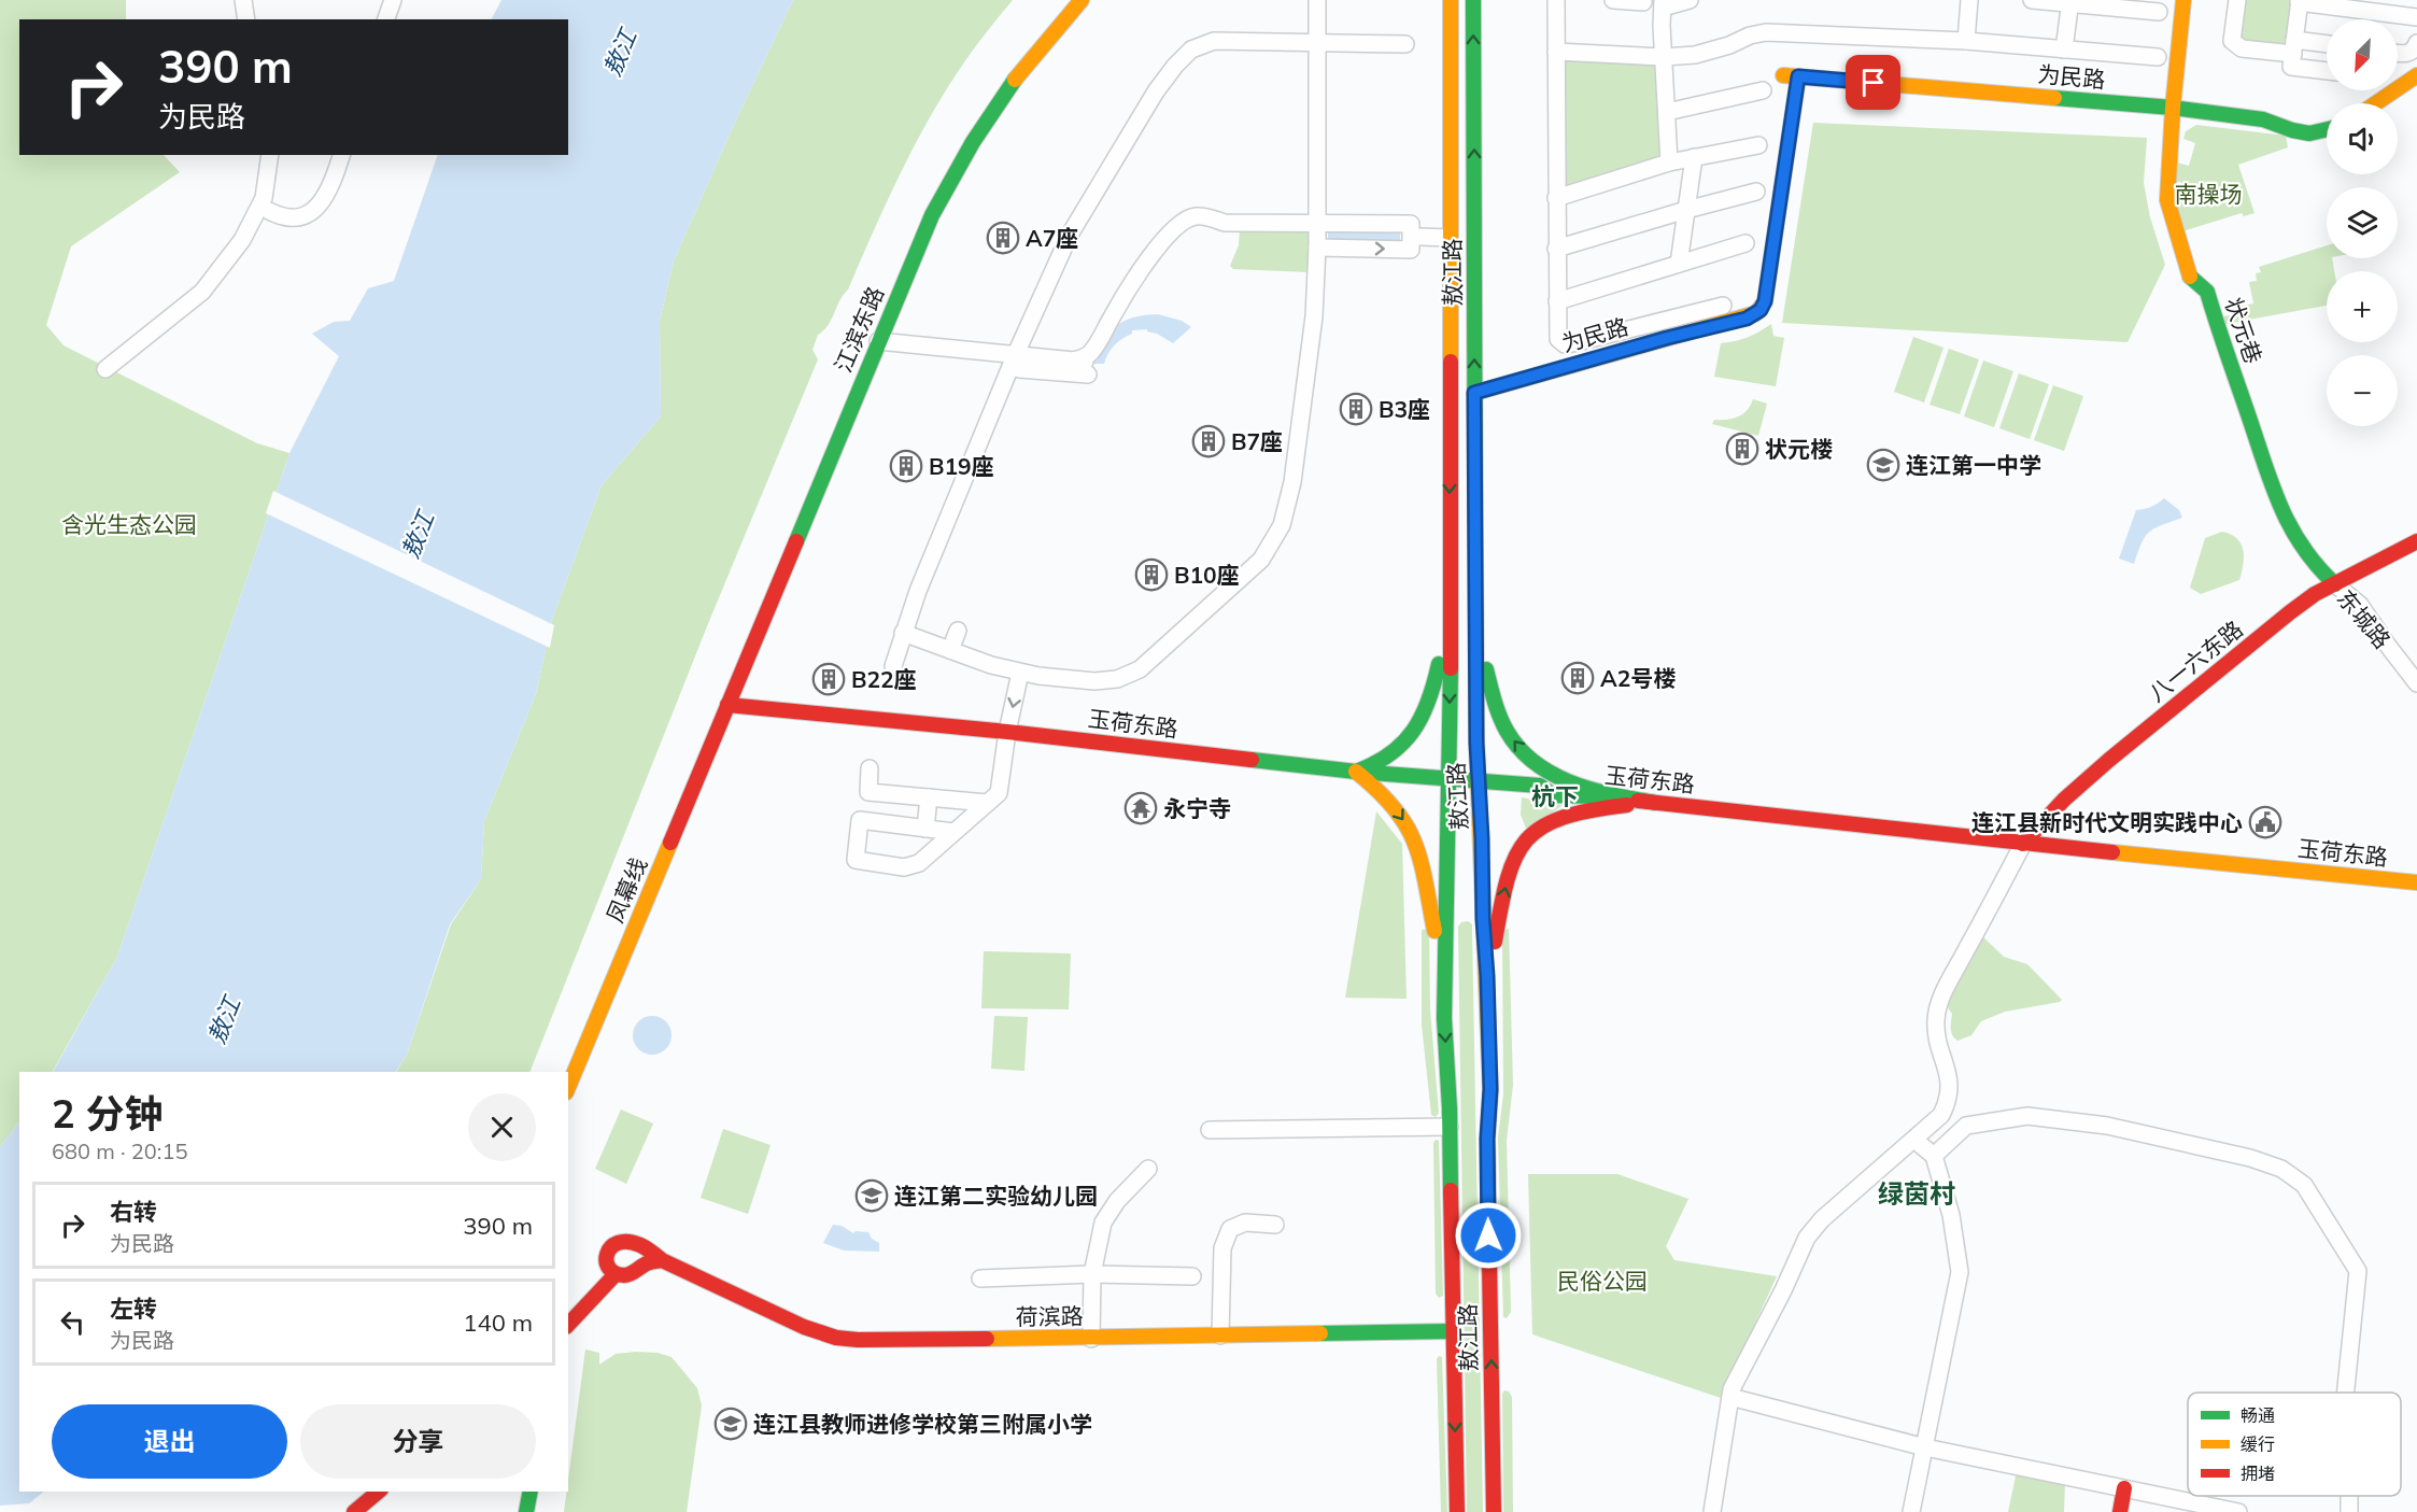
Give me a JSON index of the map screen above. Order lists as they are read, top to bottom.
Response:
{
  "streets": {
    "main road": [
      "为民路",
      "敖江路",
      "江滨东路",
      "状元巷",
      "八一六东路",
      "玉荷东路",
      "凤幕线",
      "荷滨路"
    ],
    "street": ["东城路"]
  },
  "crossings": [
    ["为民路", "敖江路"],
    ["为民路", "状元巷"],
    ["敖江路", "玉荷东路"],
    ["敖江路", "荷滨路"],
    ["江滨东路", "玉荷东路"],
    ["江滨东路", "凤幕线"],
    ["状元巷", "东城路"],
    ["状元巷", "八一六东路"],
    ["东城路", "八一六东路"],
    ["八一六东路", "玉荷东路"],
    ["玉荷东路", "凤幕线"]
  ],
  "districts": ["杭下", "绿茵村"],
  "water": ["敖江"],
  "parks": ["南操场", "含光生态公园", "民俗公园"],
  "places": {
    "building": [
      "A7座",
      "B3座",
      "B7座",
      "状元楼",
      "B19座",
      "B10座",
      "A2号楼",
      "B22座"
    ],
    "school or university": ["连江第一中学", "连江第二实验幼儿园", "连江县教师进修学校第三附属小学"],
    "temple": ["永宁寺"],
    "public building": ["连江县新时代文明实践中心"]
  },
  "legend": ["畅通", "缓行", "拥堵"],
  "north": "bottom left",
  "page": {
    "map_buttons": ["+", "−"],
    "turn": ["390 m", "为民路"],
    "heading": ["2 分钟", "680 m · 20:15"],
    "list": [
      {
        "name": "右转",
        "note": "为民路",
        "value": "390 m"
      },
      {
        "name": "左转",
        "note": "为民路",
        "value": "140 m"
      }
    ],
    "buttons": ["退出", "分享"]
  }
}
